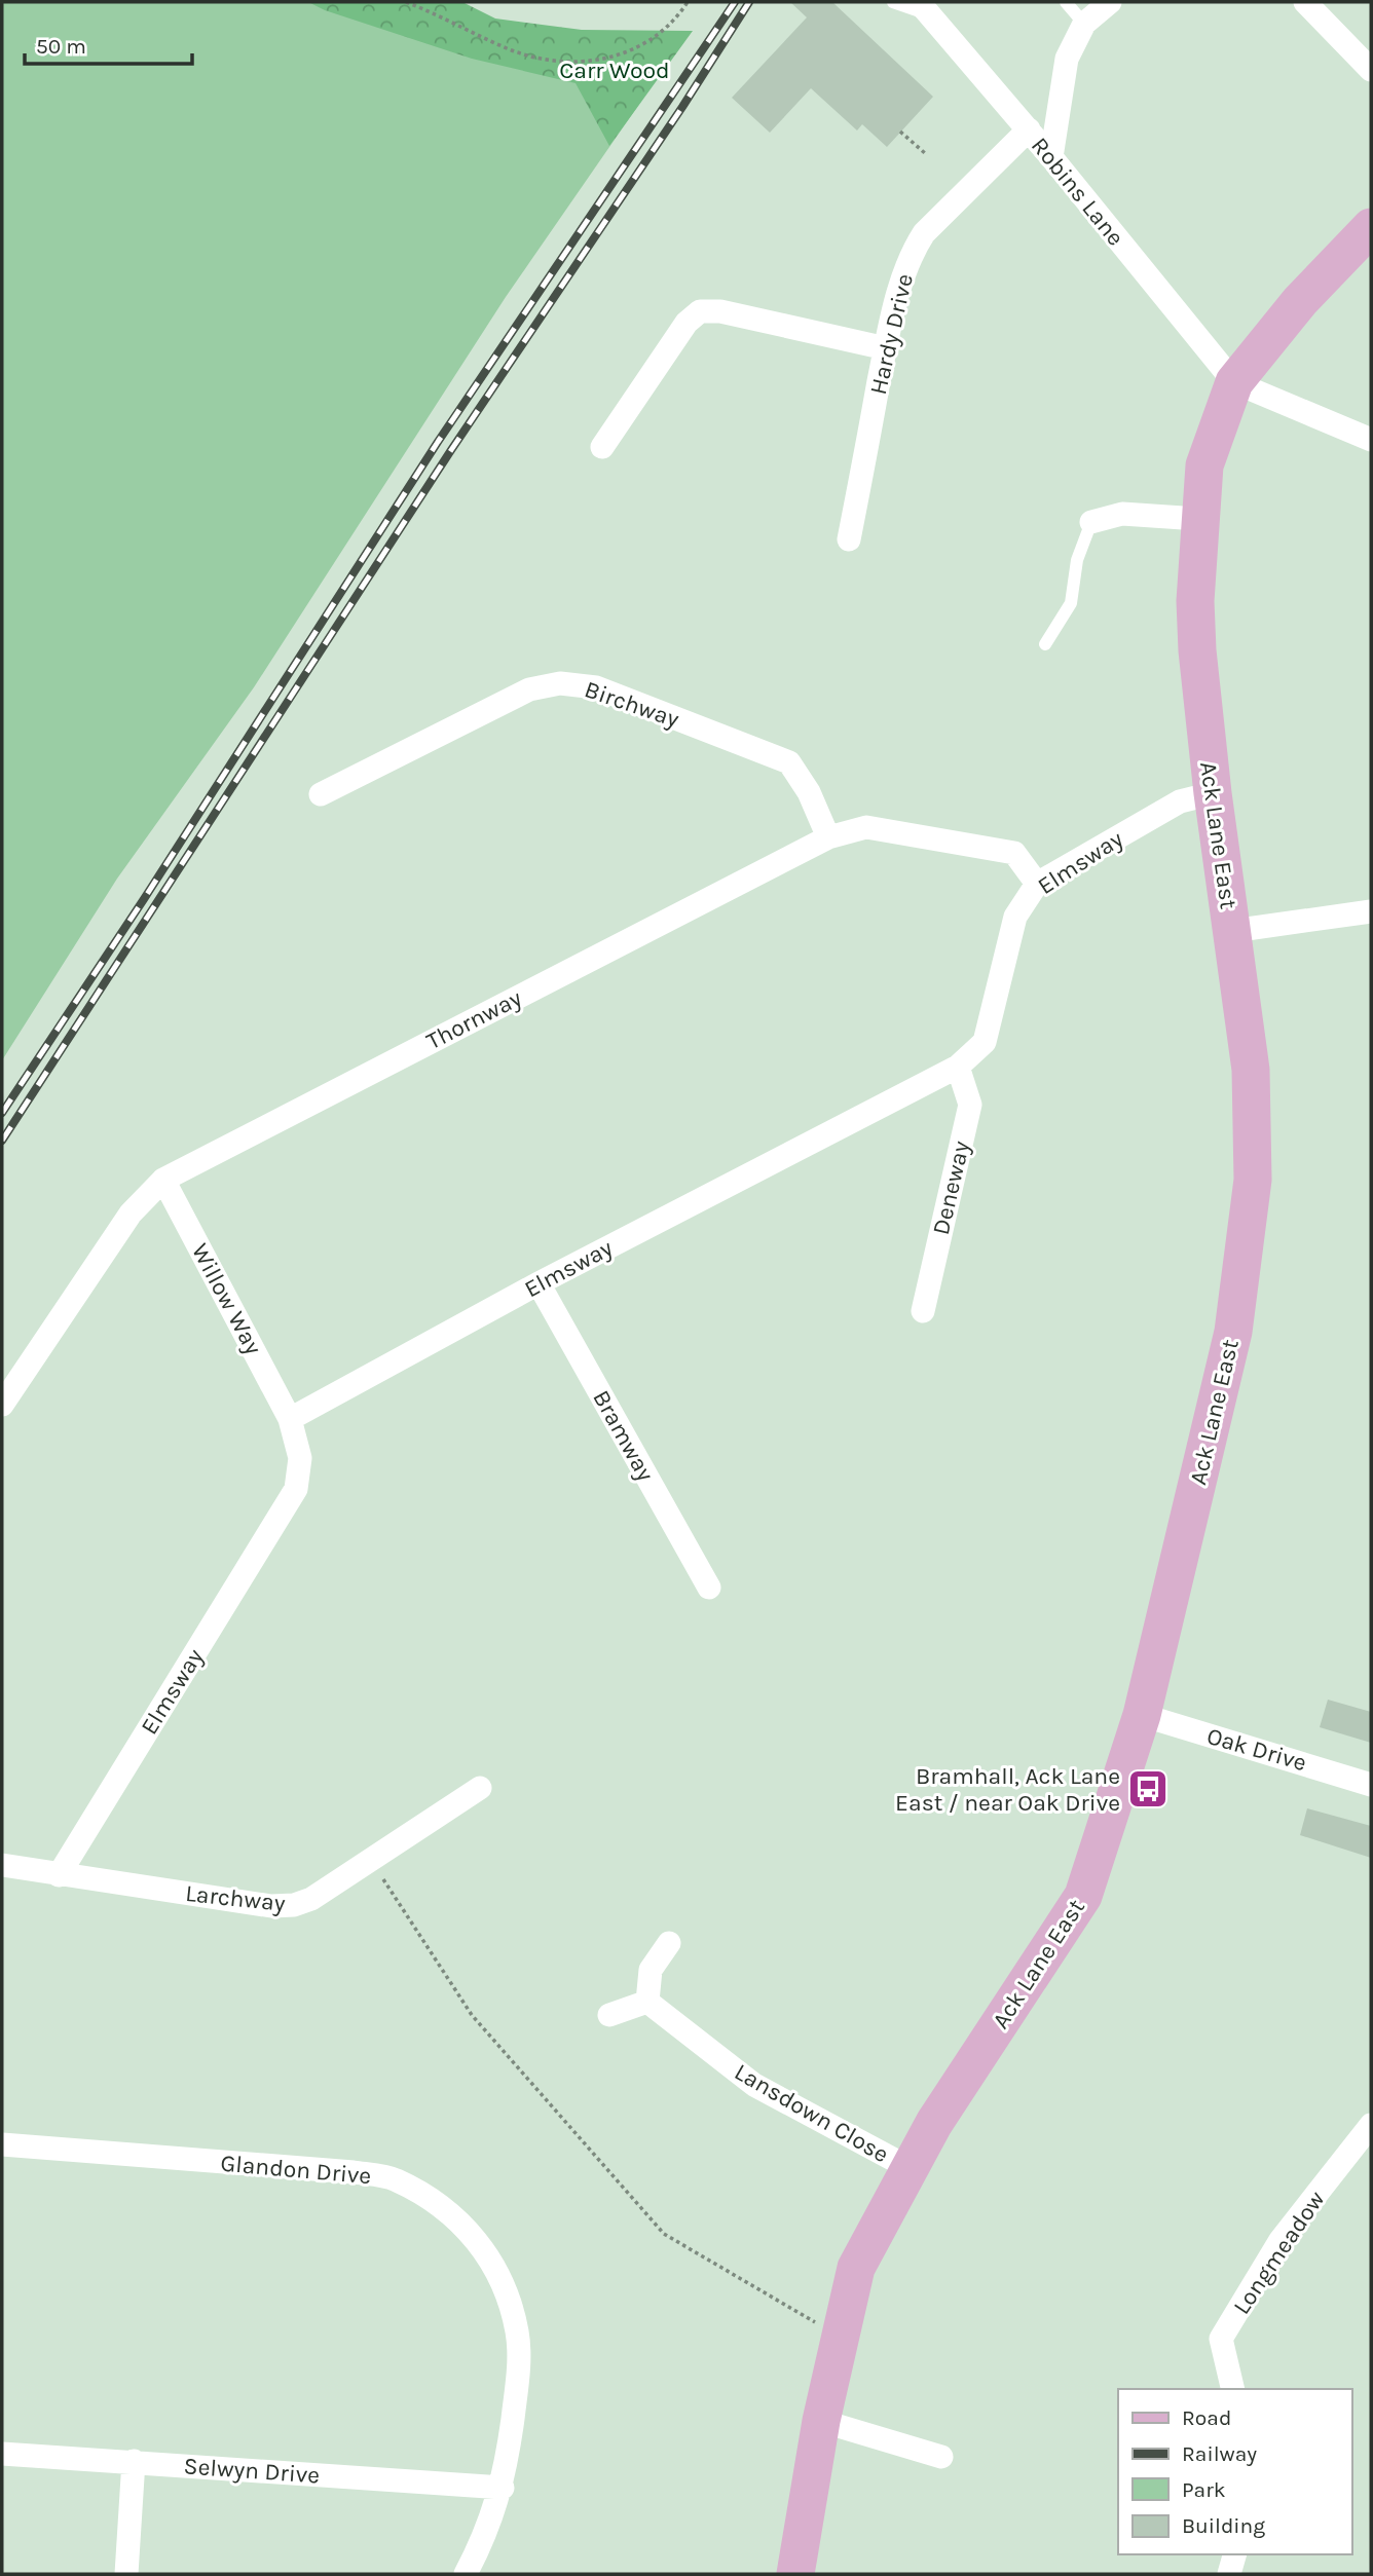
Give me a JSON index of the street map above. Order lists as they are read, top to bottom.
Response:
{
  "streets": {
    "main road": ["Ack Lane East"],
    "street": [
      "Robins Lane",
      "Hardy Drive",
      "Birchway",
      "Elmsway",
      "Thornway",
      "Deneway",
      "Willow Way",
      "Bramway",
      "Oak Drive",
      "Larchway",
      "Lansdown Close",
      "Glandon Drive",
      "Longmeadow",
      "Selwyn Drive"
    ]
  },
  "crossings": [
    ["Robins Lane", "Hardy Drive"],
    ["Robins Lane", "Ack Lane East"],
    ["Birchway", "Thornway"],
    ["Ack Lane East", "Elmsway"],
    ["Ack Lane East", "Oak Drive"],
    ["Ack Lane East", "Lansdown Close"],
    ["Elmsway", "Thornway"],
    ["Elmsway", "Deneway"],
    ["Elmsway", "Willow Way"],
    ["Elmsway", "Bramway"],
    ["Elmsway", "Larchway"],
    ["Thornway", "Willow Way"],
    ["Glandon Drive", "Selwyn Drive"]
  ],
  "parks": ["Carr Wood"],
  "places": {
    "bus stop": ["Bramhall, Ack Lane East / near Oak Drive"]
  },
  "legend": [
    "Road",
    "Railway",
    "Park",
    "Building"
  ],
  "scale_bar": "50 m"
}
